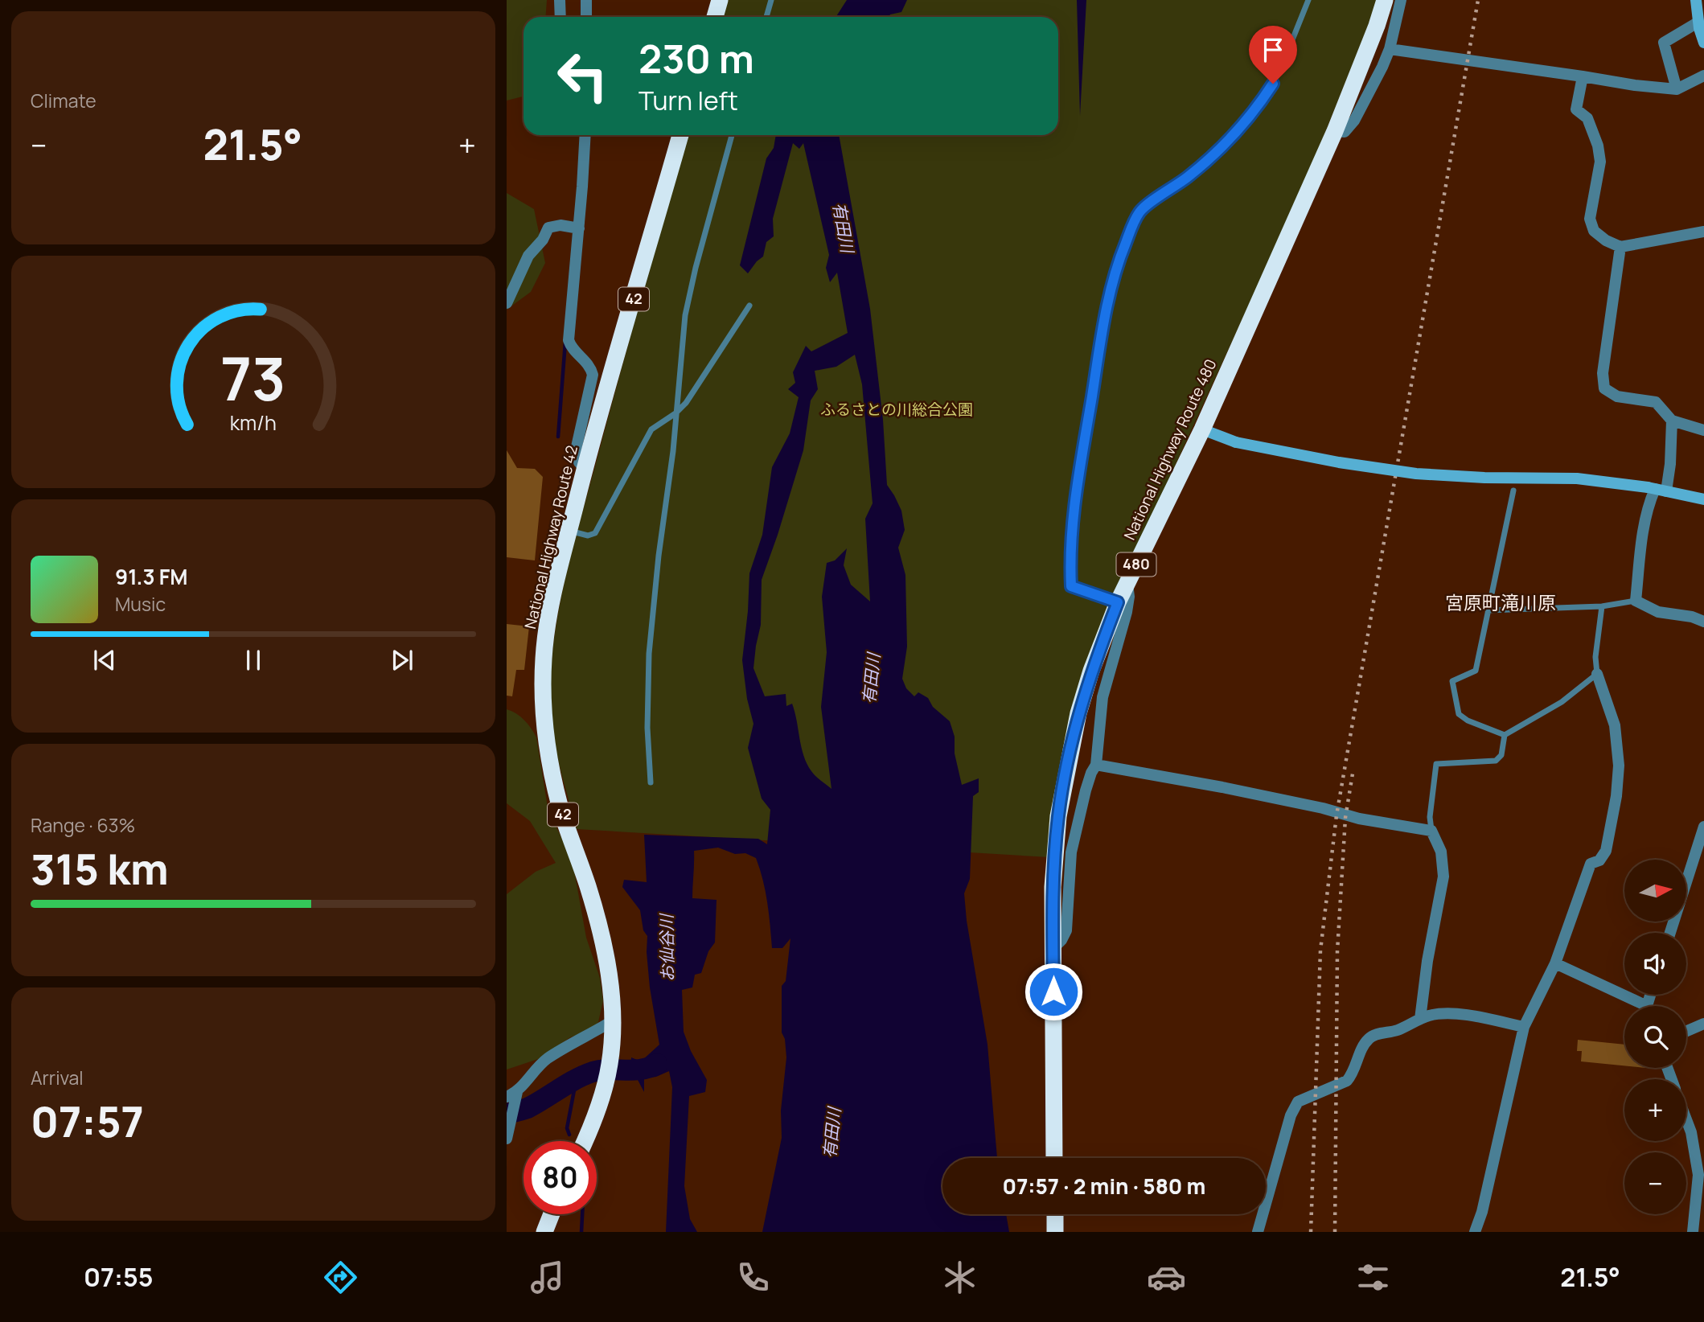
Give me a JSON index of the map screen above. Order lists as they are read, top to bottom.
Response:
{
  "streets": {
    "highway": [
      "42",
      "National Highway Route 480",
      "National Highway Route 42",
      "480"
    ]
  },
  "districts": ["宮原町滝川原"],
  "water": ["有田川", "お仙谷川"],
  "parks": ["ふるさとの川総合公園"],
  "north": "right",
  "page": {
    "tile": [
      "Climate",
      ["Range · 63%", "315 km"],
      ["Arrival", "07:57"]
    ],
    "turn": ["230 m", "Turn left"],
    "heat": ["−", "21.5°", "+"],
    "song": ["91.3 FM", "Music"],
    "map_buttons": ["+", "−"],
    "limit": "80",
    "trip": "07:57 · 2 min · 580 m",
    "tabs": ["07:55", "21.5°"],
    "gauge": ["73", "km/h"]
  }
}
